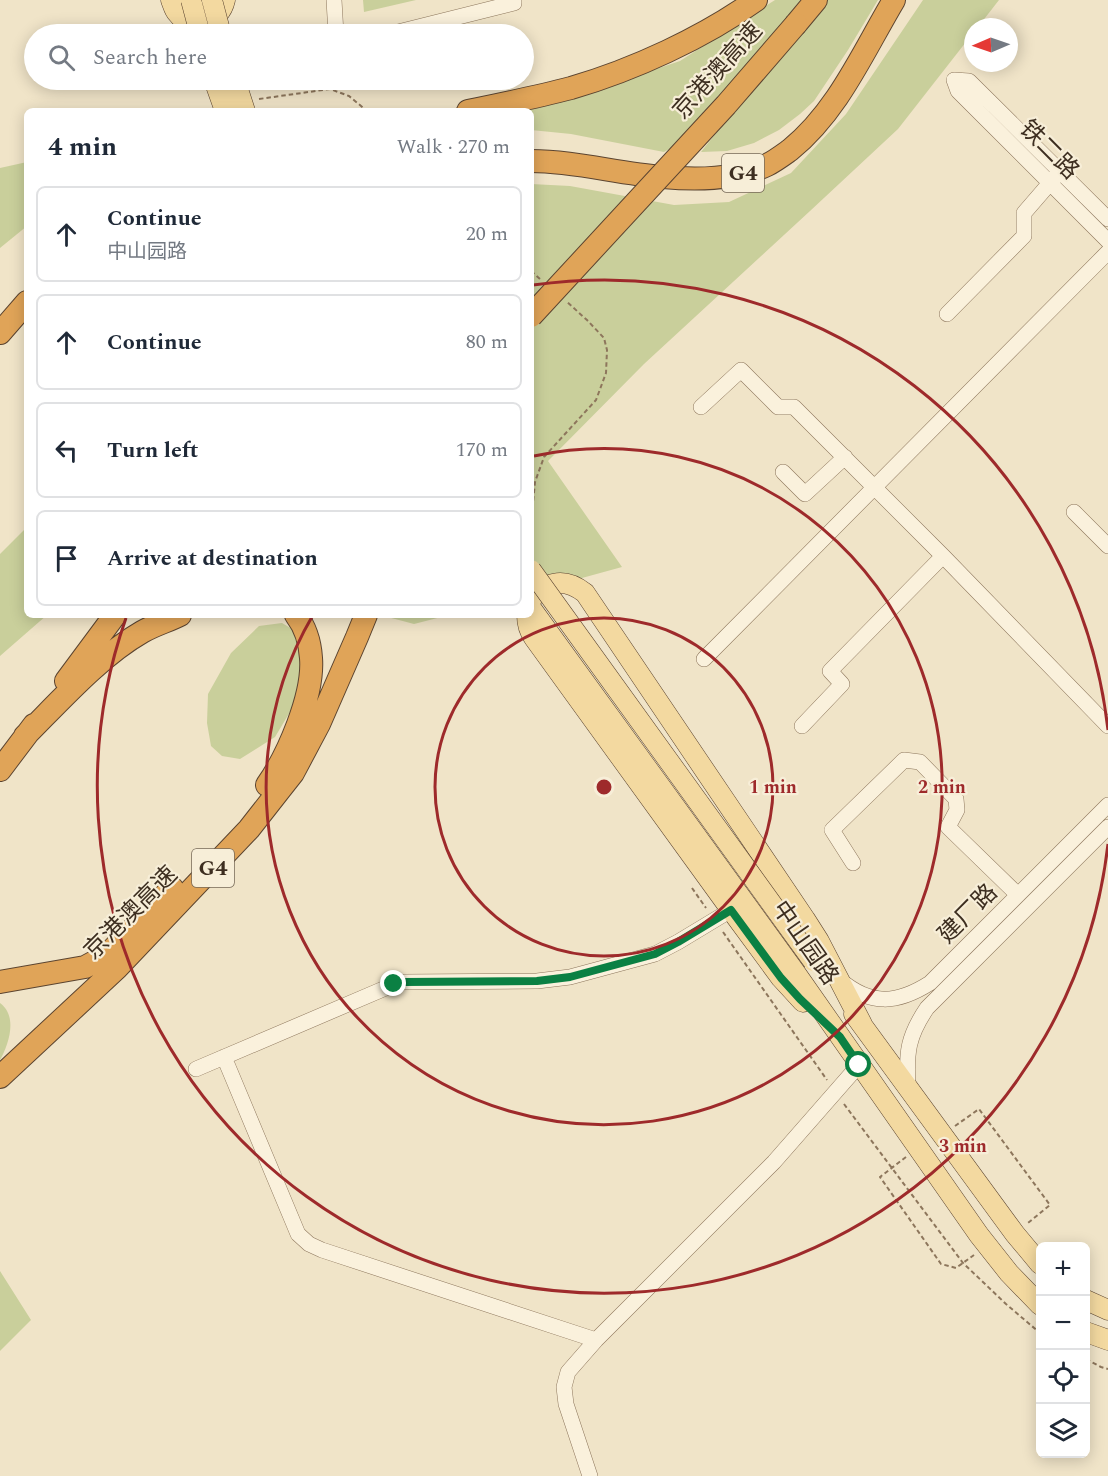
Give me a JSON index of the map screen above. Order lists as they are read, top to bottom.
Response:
{
  "streets": {
    "highway": ["京港澳高速", "G4"],
    "main road": ["中山园路"],
    "street": ["铁二路", "建厂路"]
  },
  "crossings": [
    ["建厂路", "中山园路"]
  ],
  "north": "left",
  "page": {
    "search": "Search here",
    "heading": ["4 min", "Walk · 270 m"],
    "list": [
      ["Continue", "中山园路", "20 m"],
      ["Continue", "80 m"],
      ["Turn left", "170 m"],
      "Arrive at destination"
    ],
    "map_buttons": ["+", "−"]
  },
  "rings": ["1 min", "2 min", "3 min"]
}
